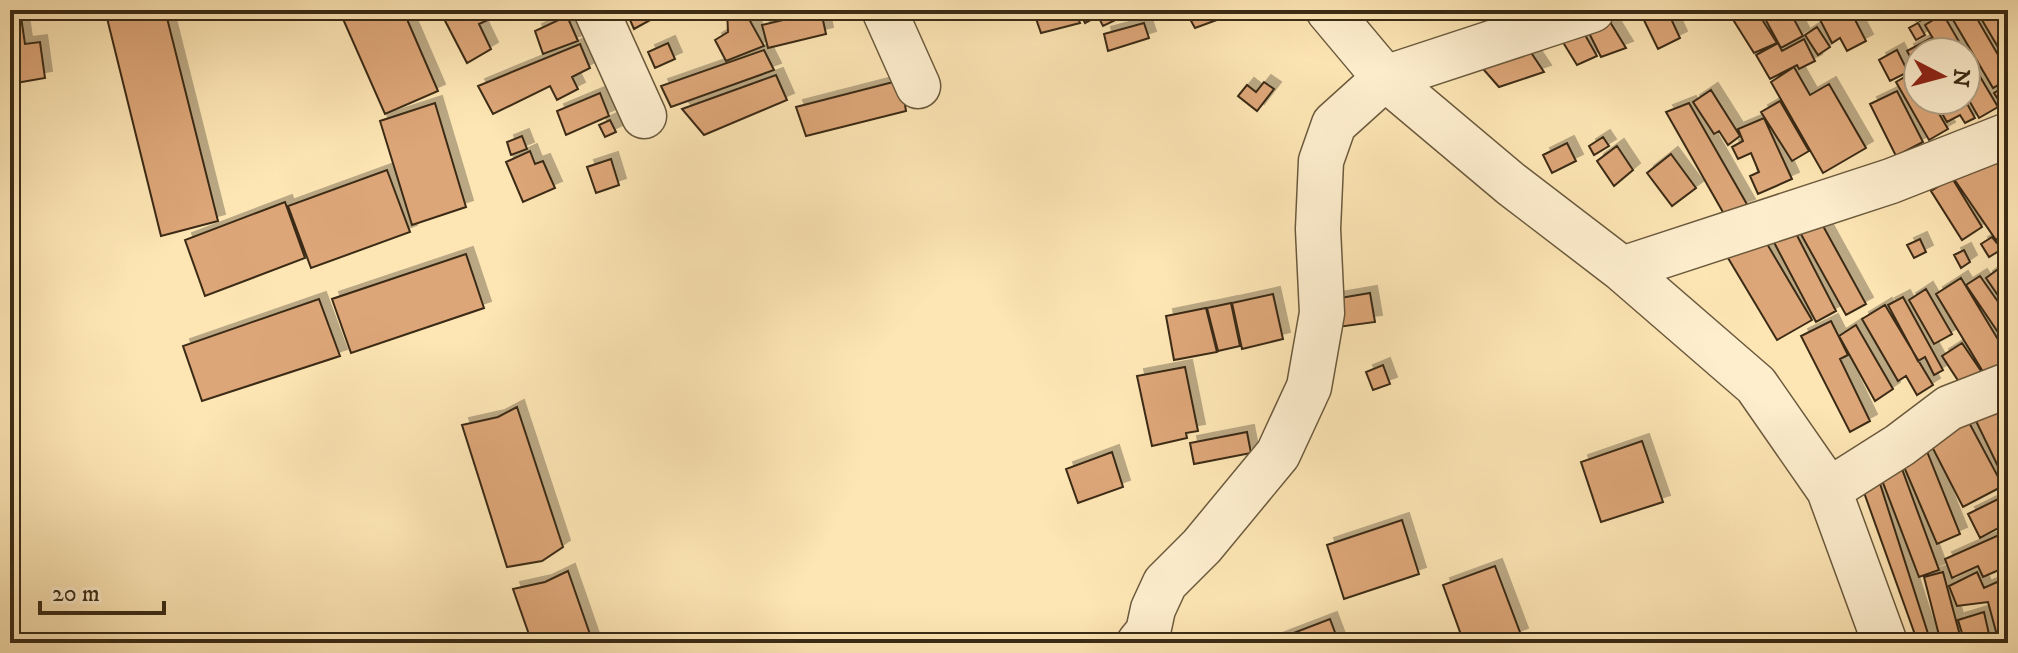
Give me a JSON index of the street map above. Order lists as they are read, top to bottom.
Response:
{
  "scale_bar": "20 m",
  "north": "right"
}
